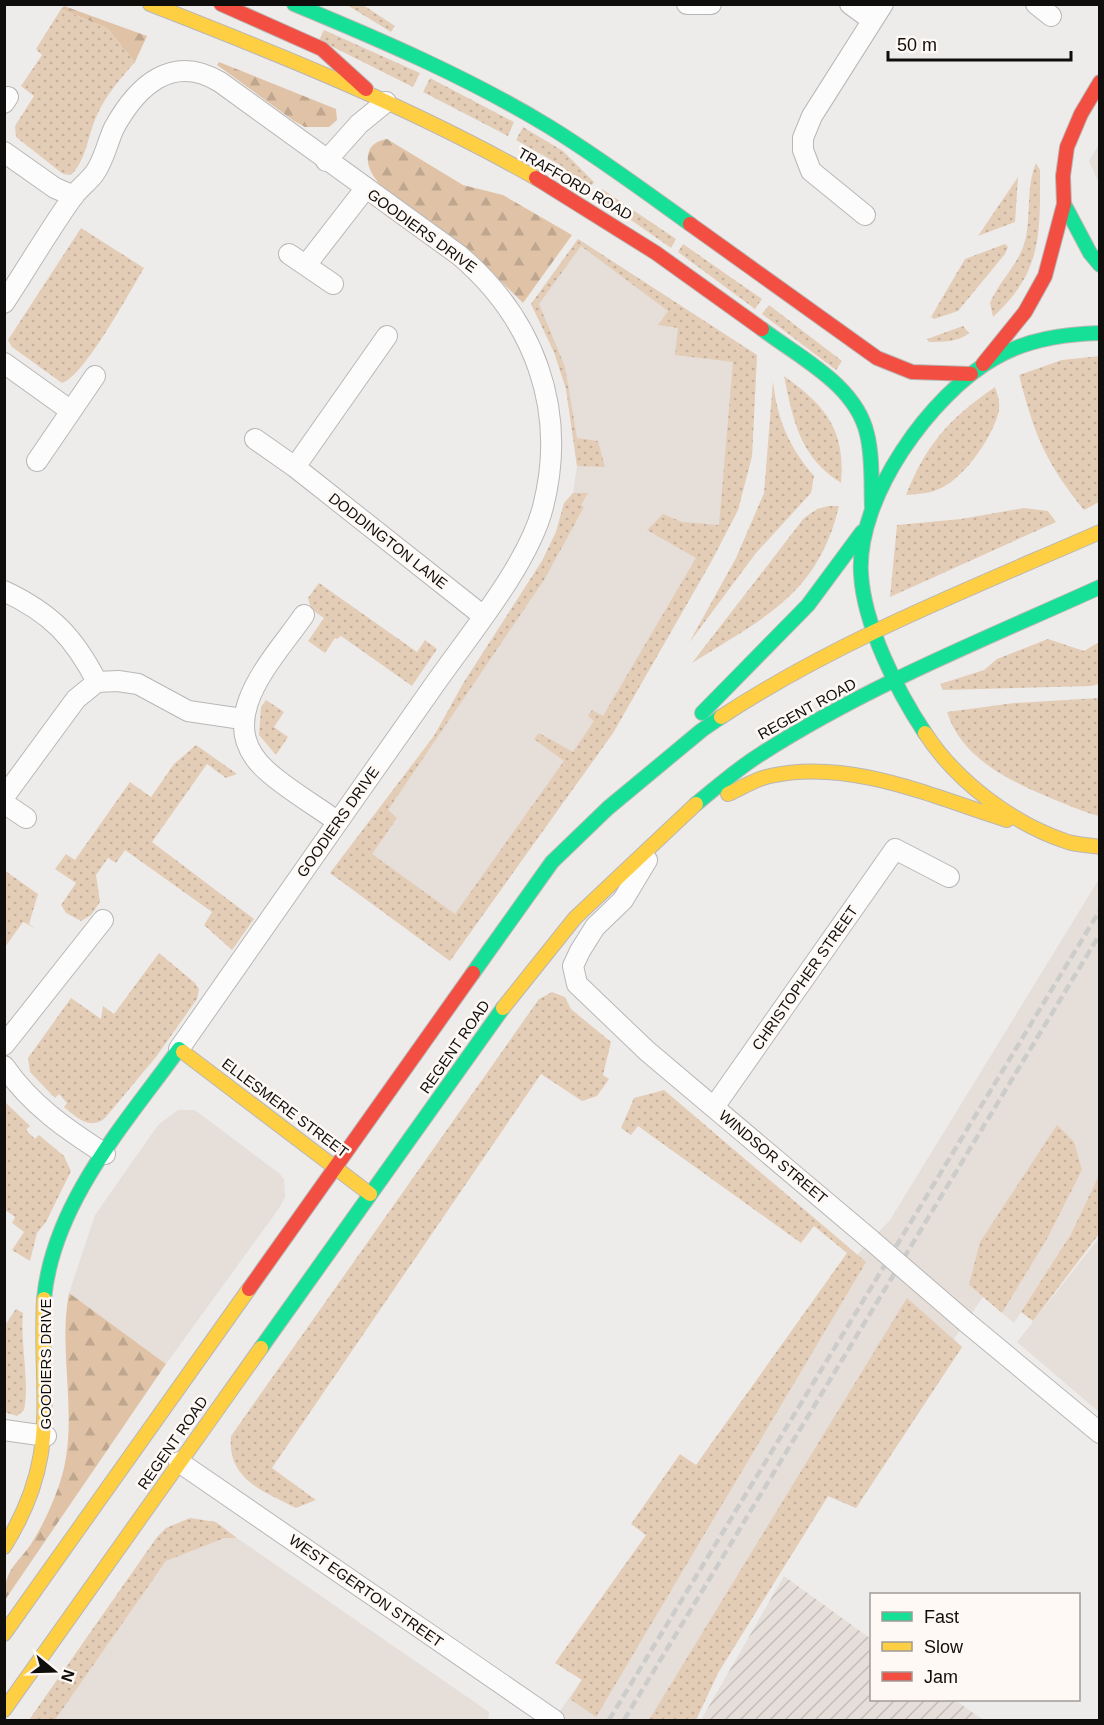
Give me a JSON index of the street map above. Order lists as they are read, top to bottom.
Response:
{
  "streets": {
    "main road": [
      "TRAFFORD ROAD",
      "GOODIERS DRIVE",
      "REGENT ROAD",
      "ELLESMERE STREET"
    ],
    "street": [
      "DODDINGTON LANE",
      "CHRISTOPHER STREET",
      "WINDSOR STREET",
      "WEST EGERTON STREET"
    ]
  },
  "crossings": [
    ["GOODIERS DRIVE", "DODDINGTON LANE"],
    ["GOODIERS DRIVE", "ELLESMERE STREET"],
    ["REGENT ROAD", "ELLESMERE STREET"],
    ["REGENT ROAD", "WINDSOR STREET"],
    ["REGENT ROAD", "WEST EGERTON STREET"],
    ["CHRISTOPHER STREET", "WINDSOR STREET"]
  ],
  "legend": ["Fast", "Slow", "Jam"],
  "scale_bar": "50 m",
  "north": "right"
}
